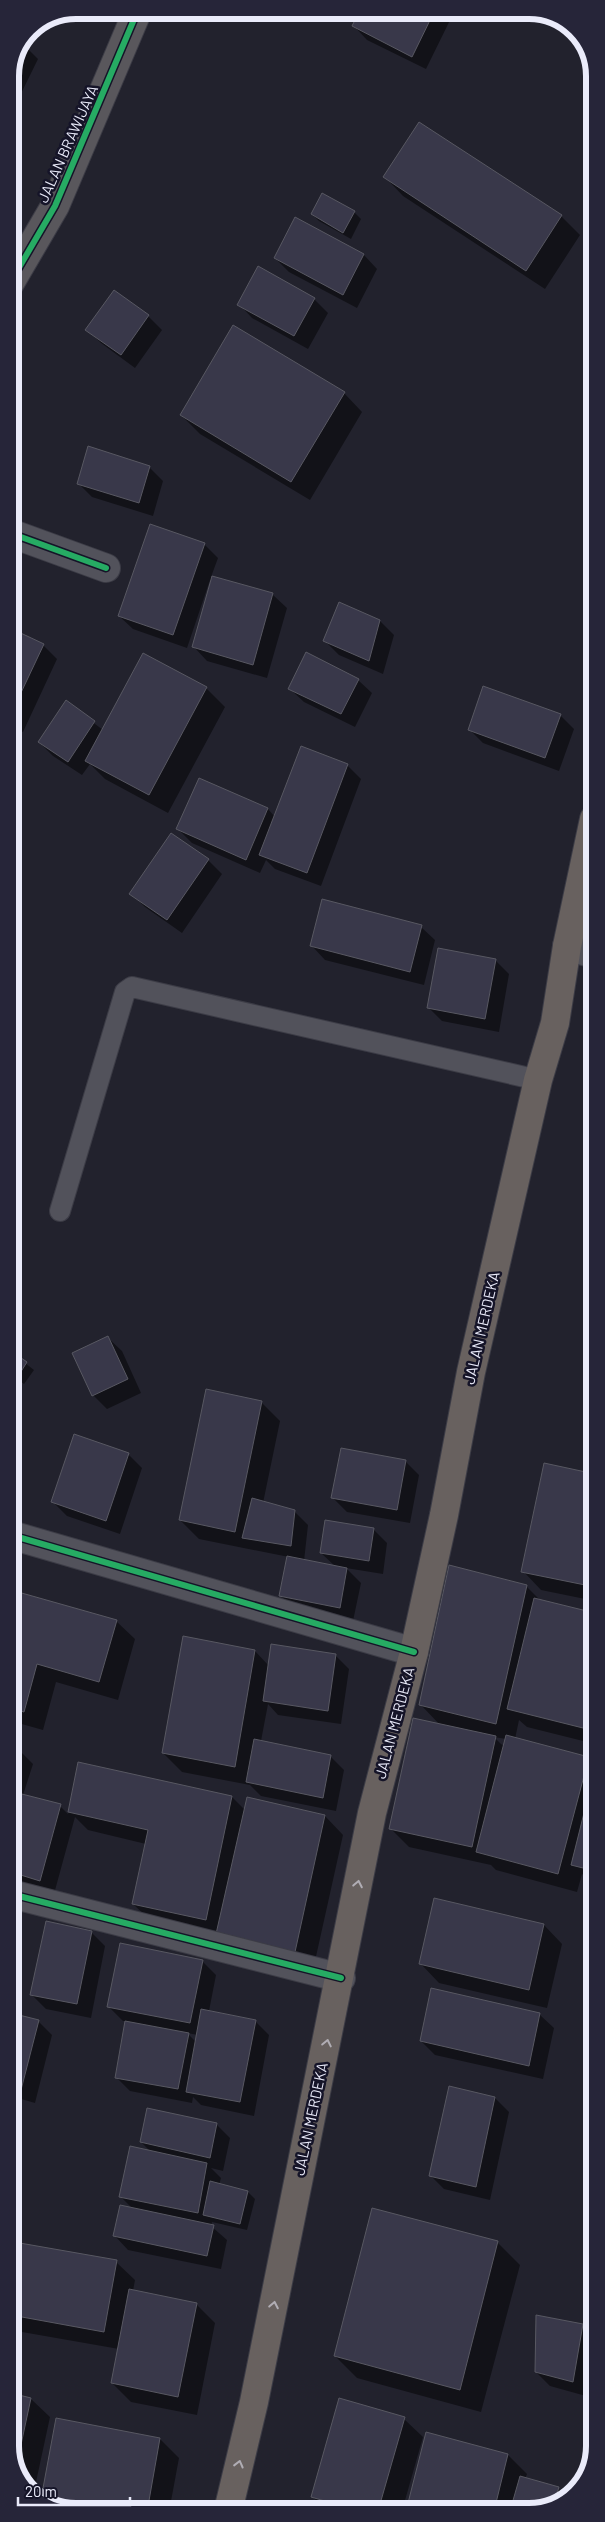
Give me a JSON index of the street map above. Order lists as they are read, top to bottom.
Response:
{
  "streets": {
    "highway": ["JALAN MERDEKA"],
    "street": ["JALAN BRAWIJAYA"]
  },
  "one_way": ["JALAN MERDEKA"],
  "scale_bar": "20 m"
}
